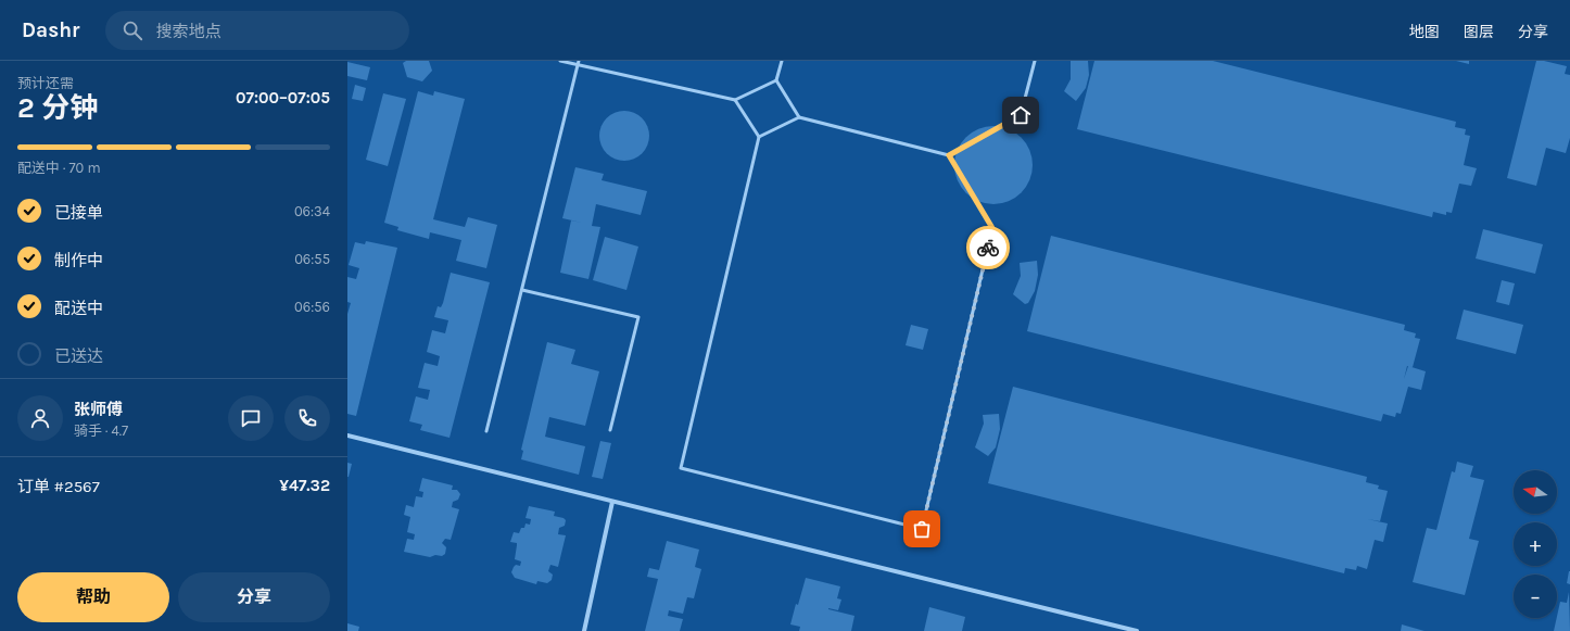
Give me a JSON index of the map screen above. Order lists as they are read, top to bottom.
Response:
{
  "north": "left",
  "page": {
    "header": "Dashr",
    "search": "搜索地点",
    "nav": ["地图", "图层", "分享"],
    "heading": ["2 分钟", "预计还需", "07:00–07:05"],
    "panel": [
      "张师傅",
      "骑手 · 4.7",
      "订单 #2567",
      "¥47.32"
    ],
    "bar": "配送中 · 70 m",
    "list": [
      ["已接单", "06:34"],
      ["制作中", "06:55"],
      ["配送中", "06:56"],
      "已送达"
    ],
    "map_buttons": ["+", "−"],
    "buttons": ["帮助", "分享"]
  }
}
